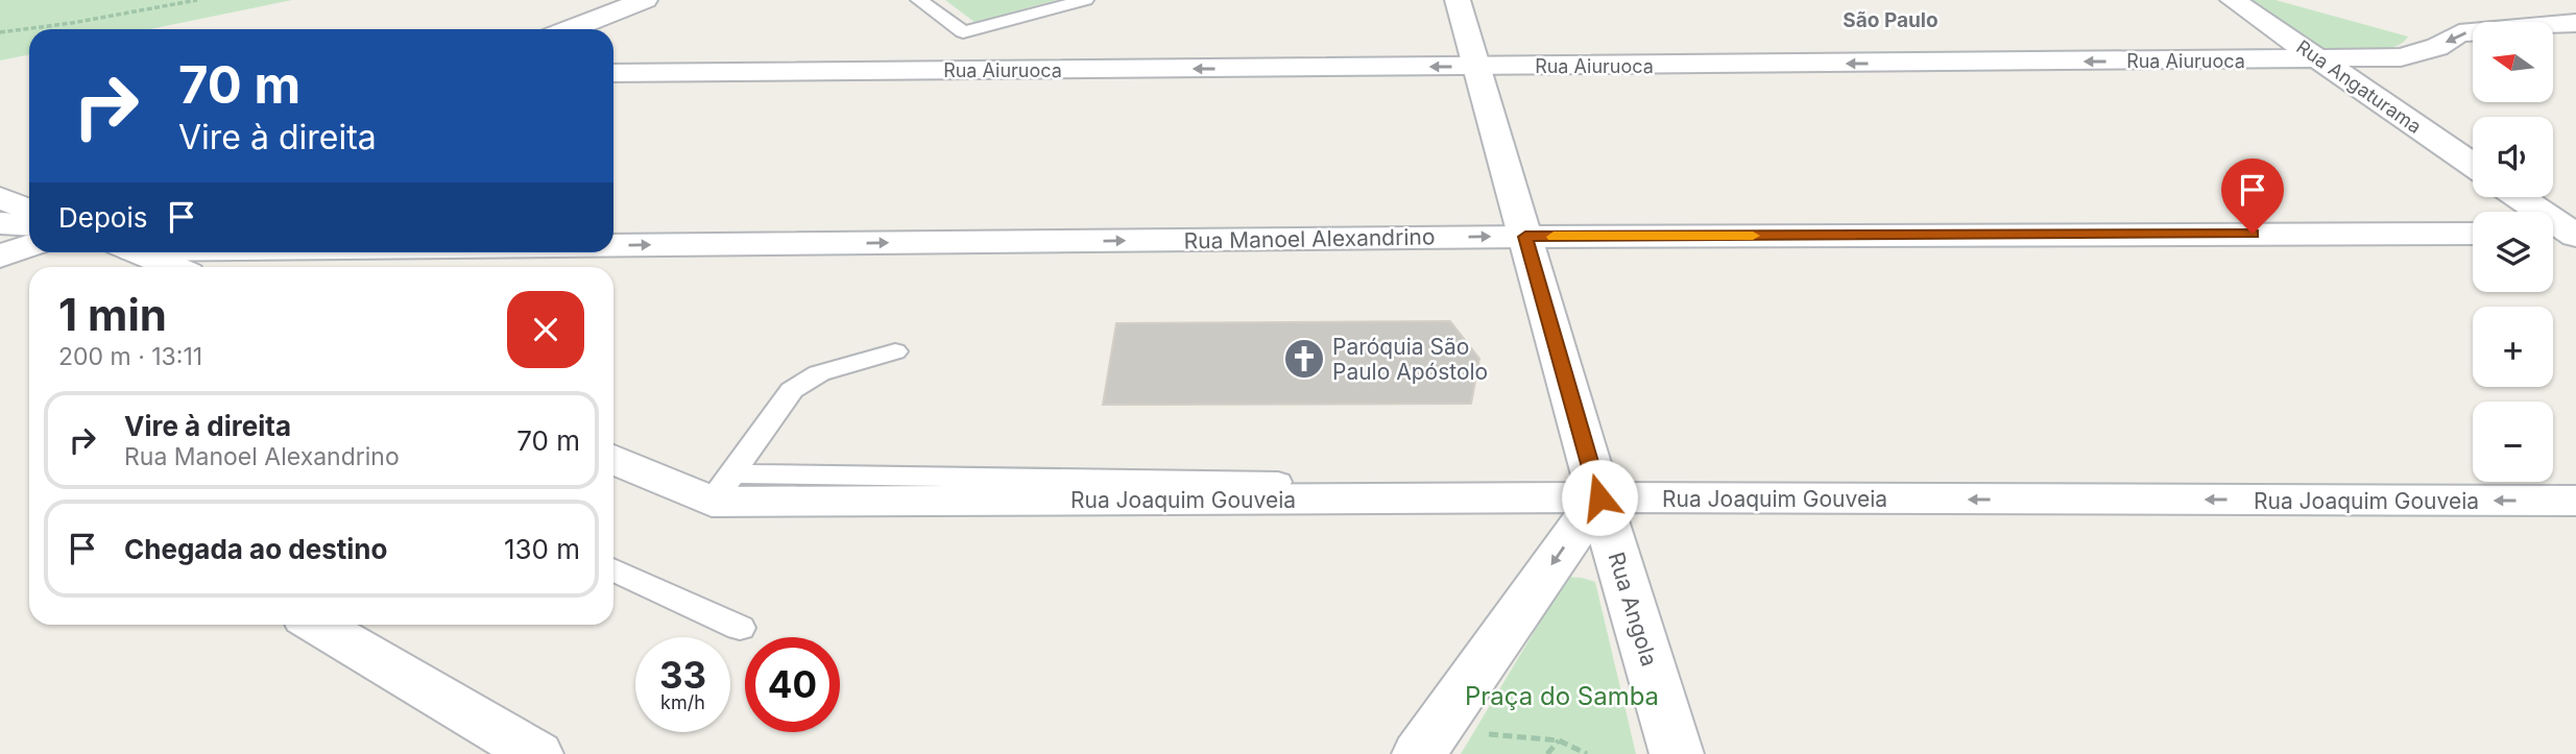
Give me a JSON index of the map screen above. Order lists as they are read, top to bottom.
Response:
{
  "streets": {
    "street": [
      "Rua Aiuruoca",
      "Rua Angaturama",
      "Rua Manoel Alexandrino",
      "Rua Joaquim Gouveia",
      "Rua Angola"
    ]
  },
  "crossings": [
    ["Rua Aiuruoca", "Rua Angaturama"],
    ["Rua Aiuruoca", "Rua Angola"],
    ["Rua Manoel Alexandrino", "Rua Angola"],
    ["Rua Joaquim Gouveia", "Rua Angola"]
  ],
  "one_way": ["Rua Aiuruoca", "Rua Manoel Alexandrino", "Rua Joaquim Gouveia"],
  "districts": ["São Paulo"],
  "parks": ["Praça do Samba"],
  "places": {
    "church": ["Paróquia São Paulo Apóstolo"]
  },
  "north": "left",
  "page": {
    "map_buttons": ["+", "−"],
    "turn": ["70 m", "Vire à direita"],
    "then": "Depois",
    "heading": ["1 min", "200 m · 13:11"],
    "list": [
      {
        "name": "Vire à direita",
        "note": "Rua Manoel Alexandrino",
        "value": "70 m"
      },
      {
        "name": "Chegada ao destino",
        "value": "130 m"
      }
    ],
    "speed": "33 km/h",
    "limit": "40"
  }
}
